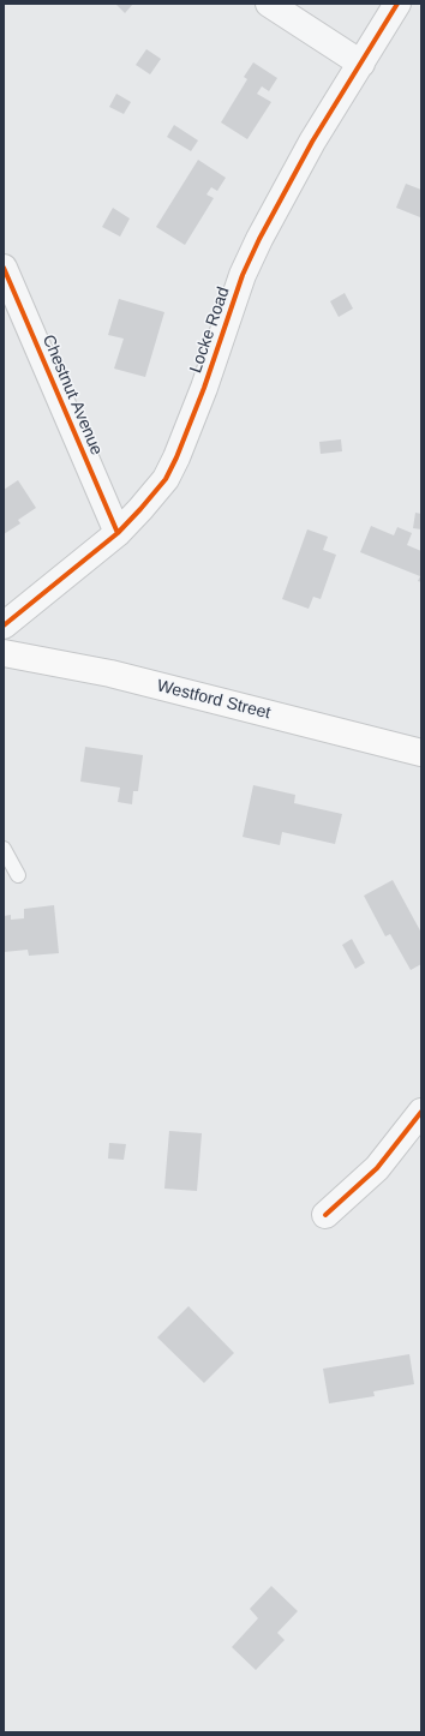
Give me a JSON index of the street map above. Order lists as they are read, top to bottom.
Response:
{
  "streets": {
    "main road": ["Westford Street"],
    "street": ["Locke Road", "Chestnut Avenue"]
  },
  "crossings": [
    ["Locke Road", "Chestnut Avenue"]
  ]
}
